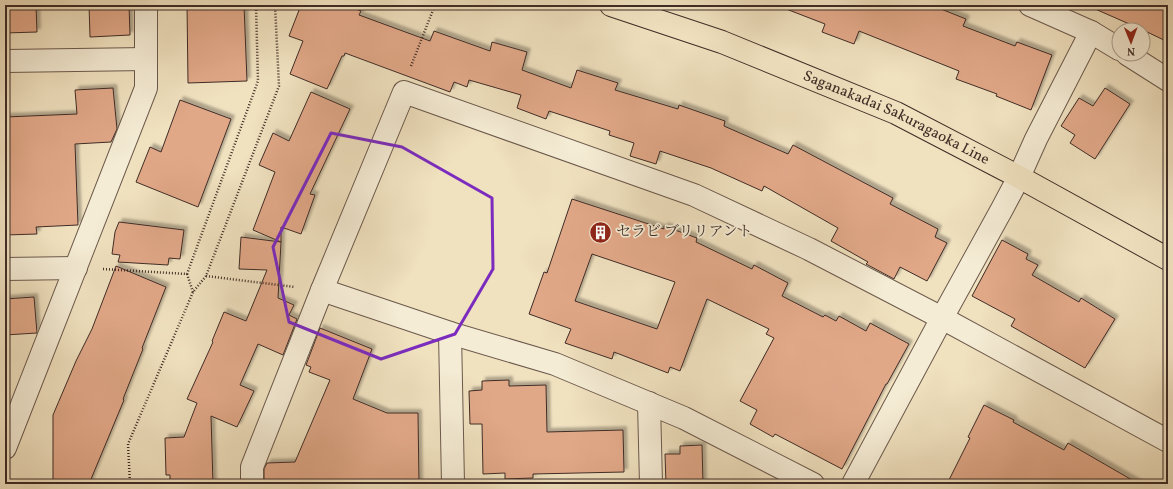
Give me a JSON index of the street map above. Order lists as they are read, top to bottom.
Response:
{
  "streets": {
    "main road": ["Saganakadai Sakuragaoka Line"]
  },
  "places": {
    "building": ["セラビ ブリリアント"]
  },
  "north": "bottom"
}
